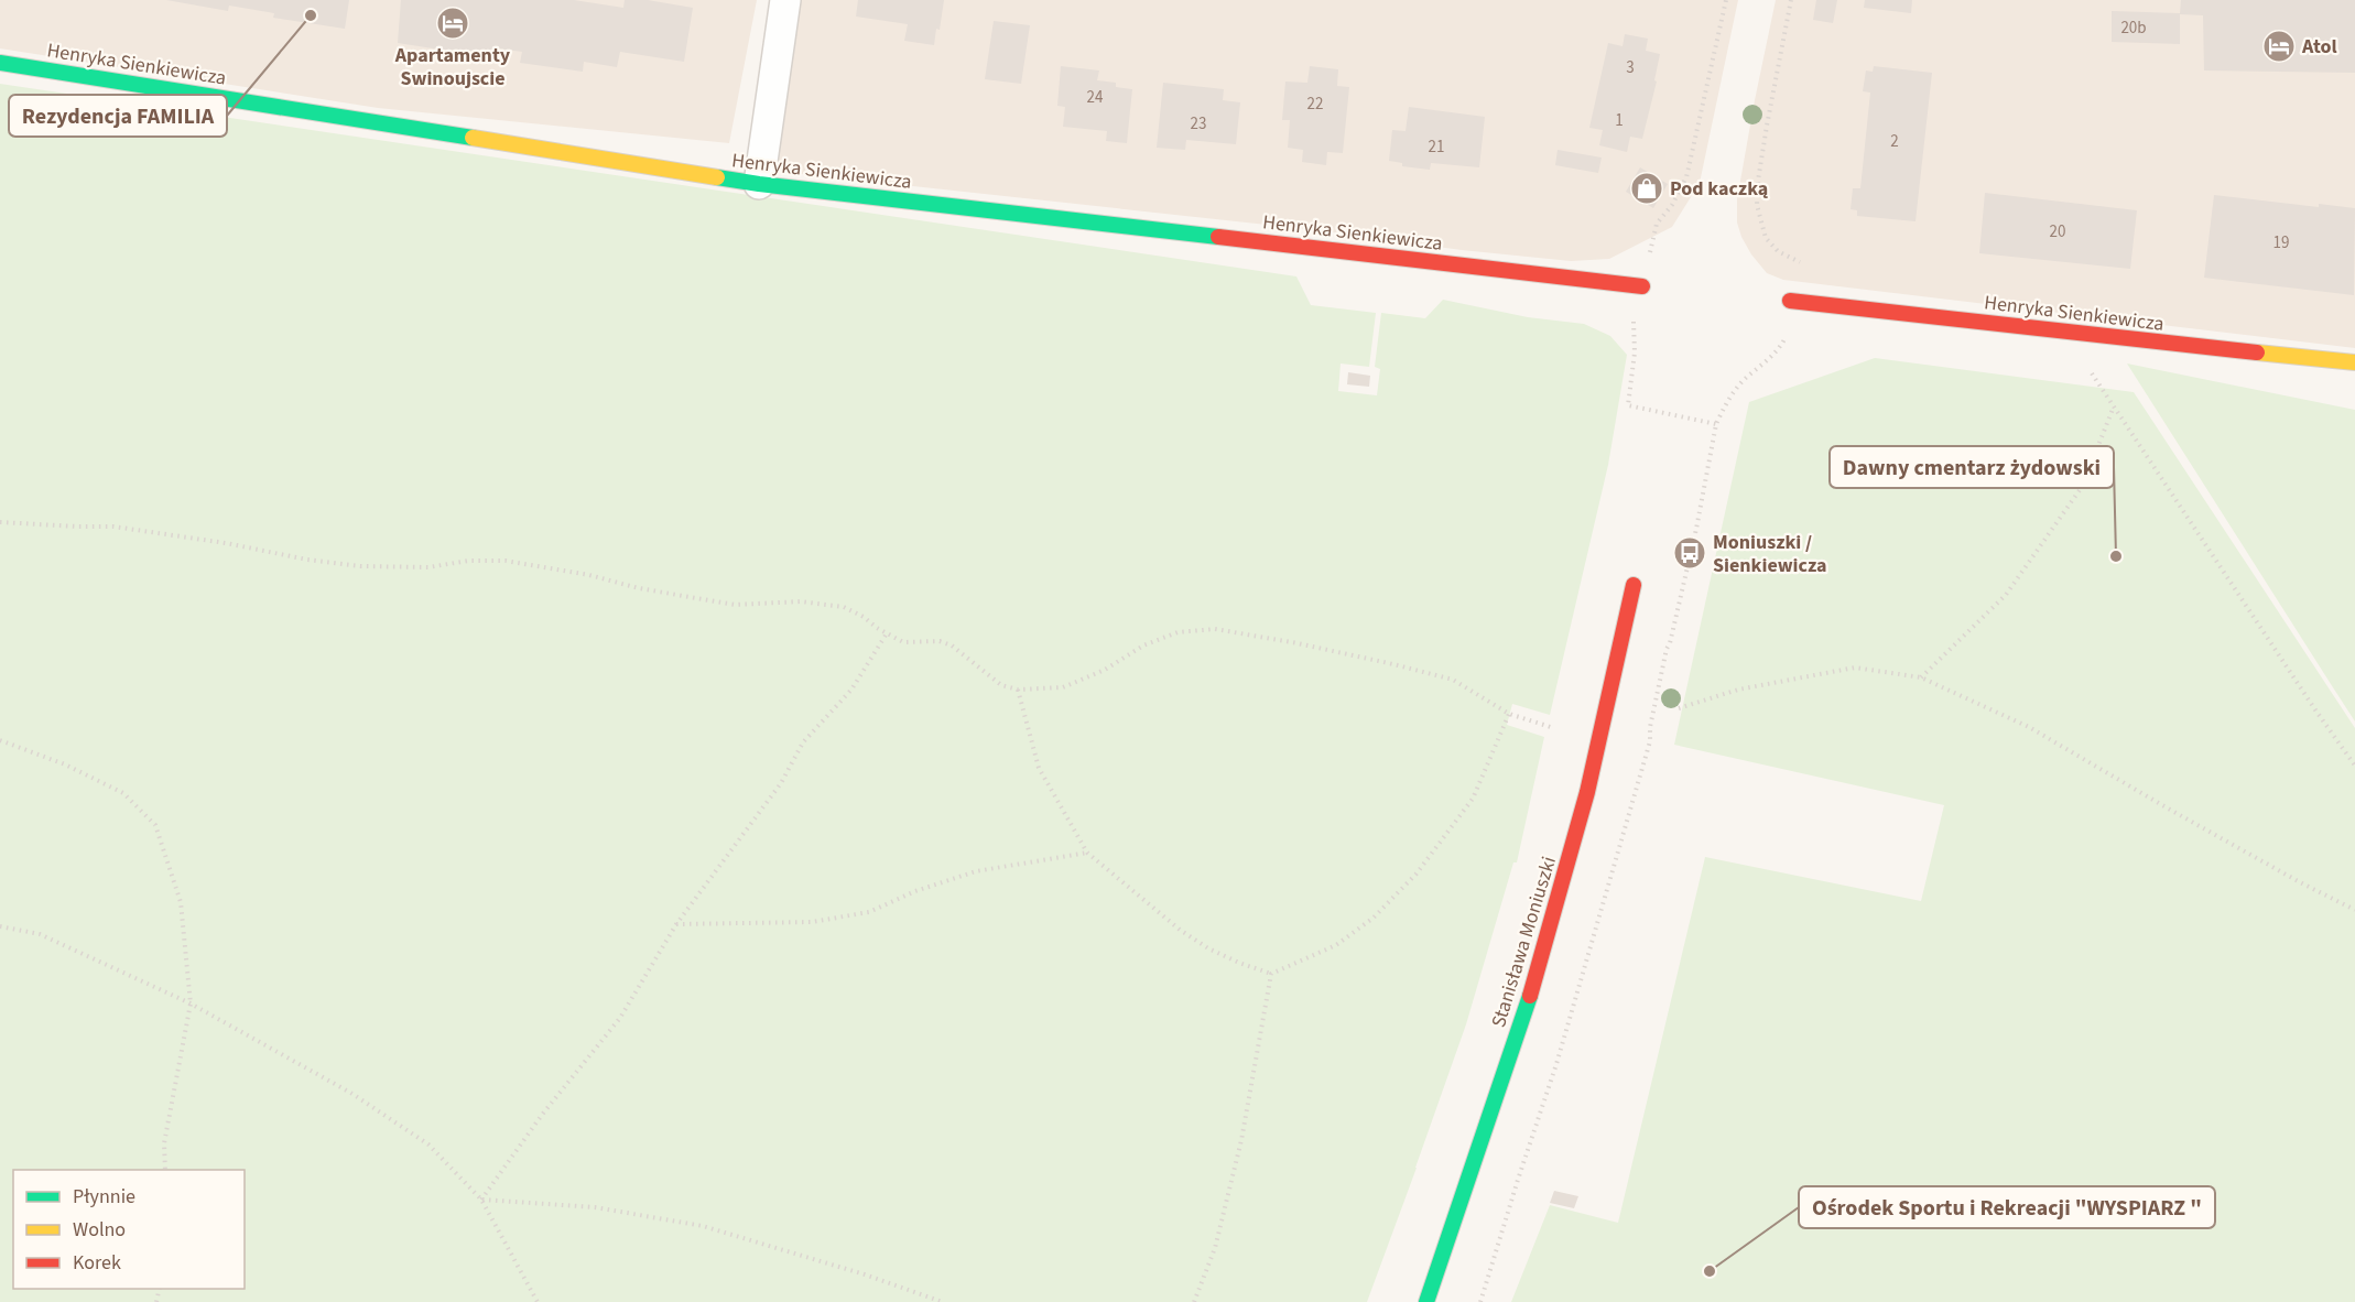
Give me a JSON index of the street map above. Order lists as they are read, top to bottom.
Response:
{
  "streets": {
    "street": ["Henryka Sienkiewicza", "Stanisława Moniuszki"]
  },
  "places": {
    "other": ["Rezydencja FAMILIA", "Dawny cmentarz żydowski", "Ośrodek Sportu i Rekreacji \"WYSPIARZ \""],
    "hotel": ["Apartamenty Swinoujscie", "Atol"],
    "shop": ["Pod kaczką"],
    "bus stop": ["Moniuszki / Sienkiewicza"]
  },
  "house_numbers": [
    "20b",
    "3",
    "24",
    "22",
    "1",
    "23",
    "2",
    "21",
    "20",
    "19"
  ],
  "legend": ["Płynnie", "Wolno", "Korek"]
}
